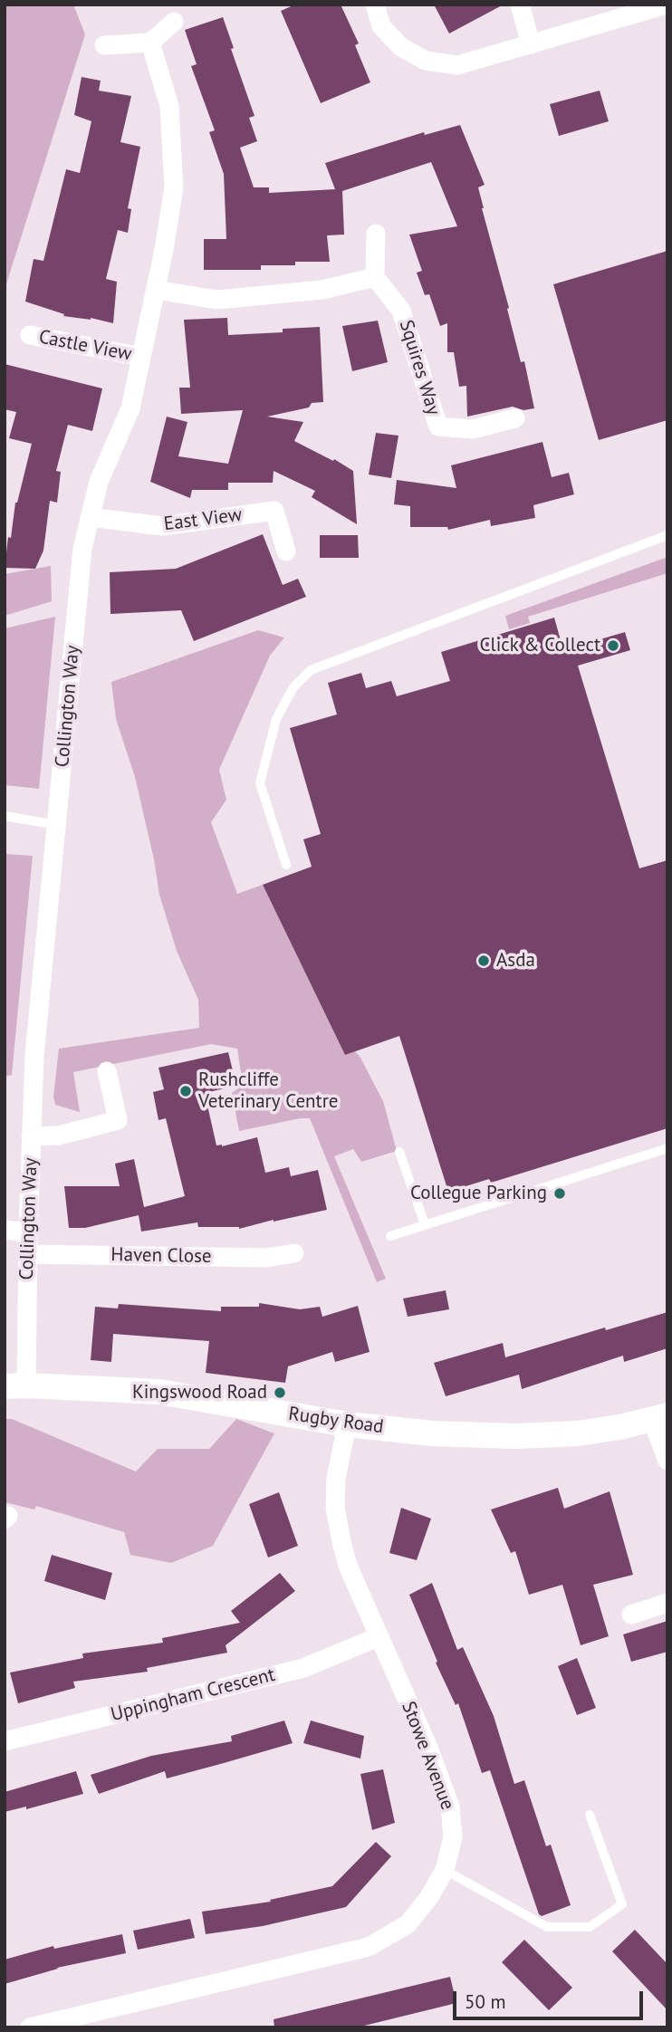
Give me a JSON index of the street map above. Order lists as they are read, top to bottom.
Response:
{
  "streets": {
    "street": [
      "Castle View",
      "Squires Way",
      "East View",
      "Collington Way",
      "Haven Close",
      "Rugby Road",
      "Uppingham Crescent",
      "Stowe Avenue"
    ]
  },
  "crossings": [
    ["Castle View", "Collington Way"],
    ["East View", "Collington Way"],
    ["Collington Way", "Haven Close"],
    ["Collington Way", "Rugby Road"],
    ["Rugby Road", "Stowe Avenue"],
    ["Uppingham Crescent", "Stowe Avenue"]
  ],
  "places": [
    "Click & Collect",
    "Asda",
    "Rushcliffe Veterinary Centre",
    "Collegue Parking",
    "Kingswood Road"
  ],
  "scale_bar": "50 m"
}
